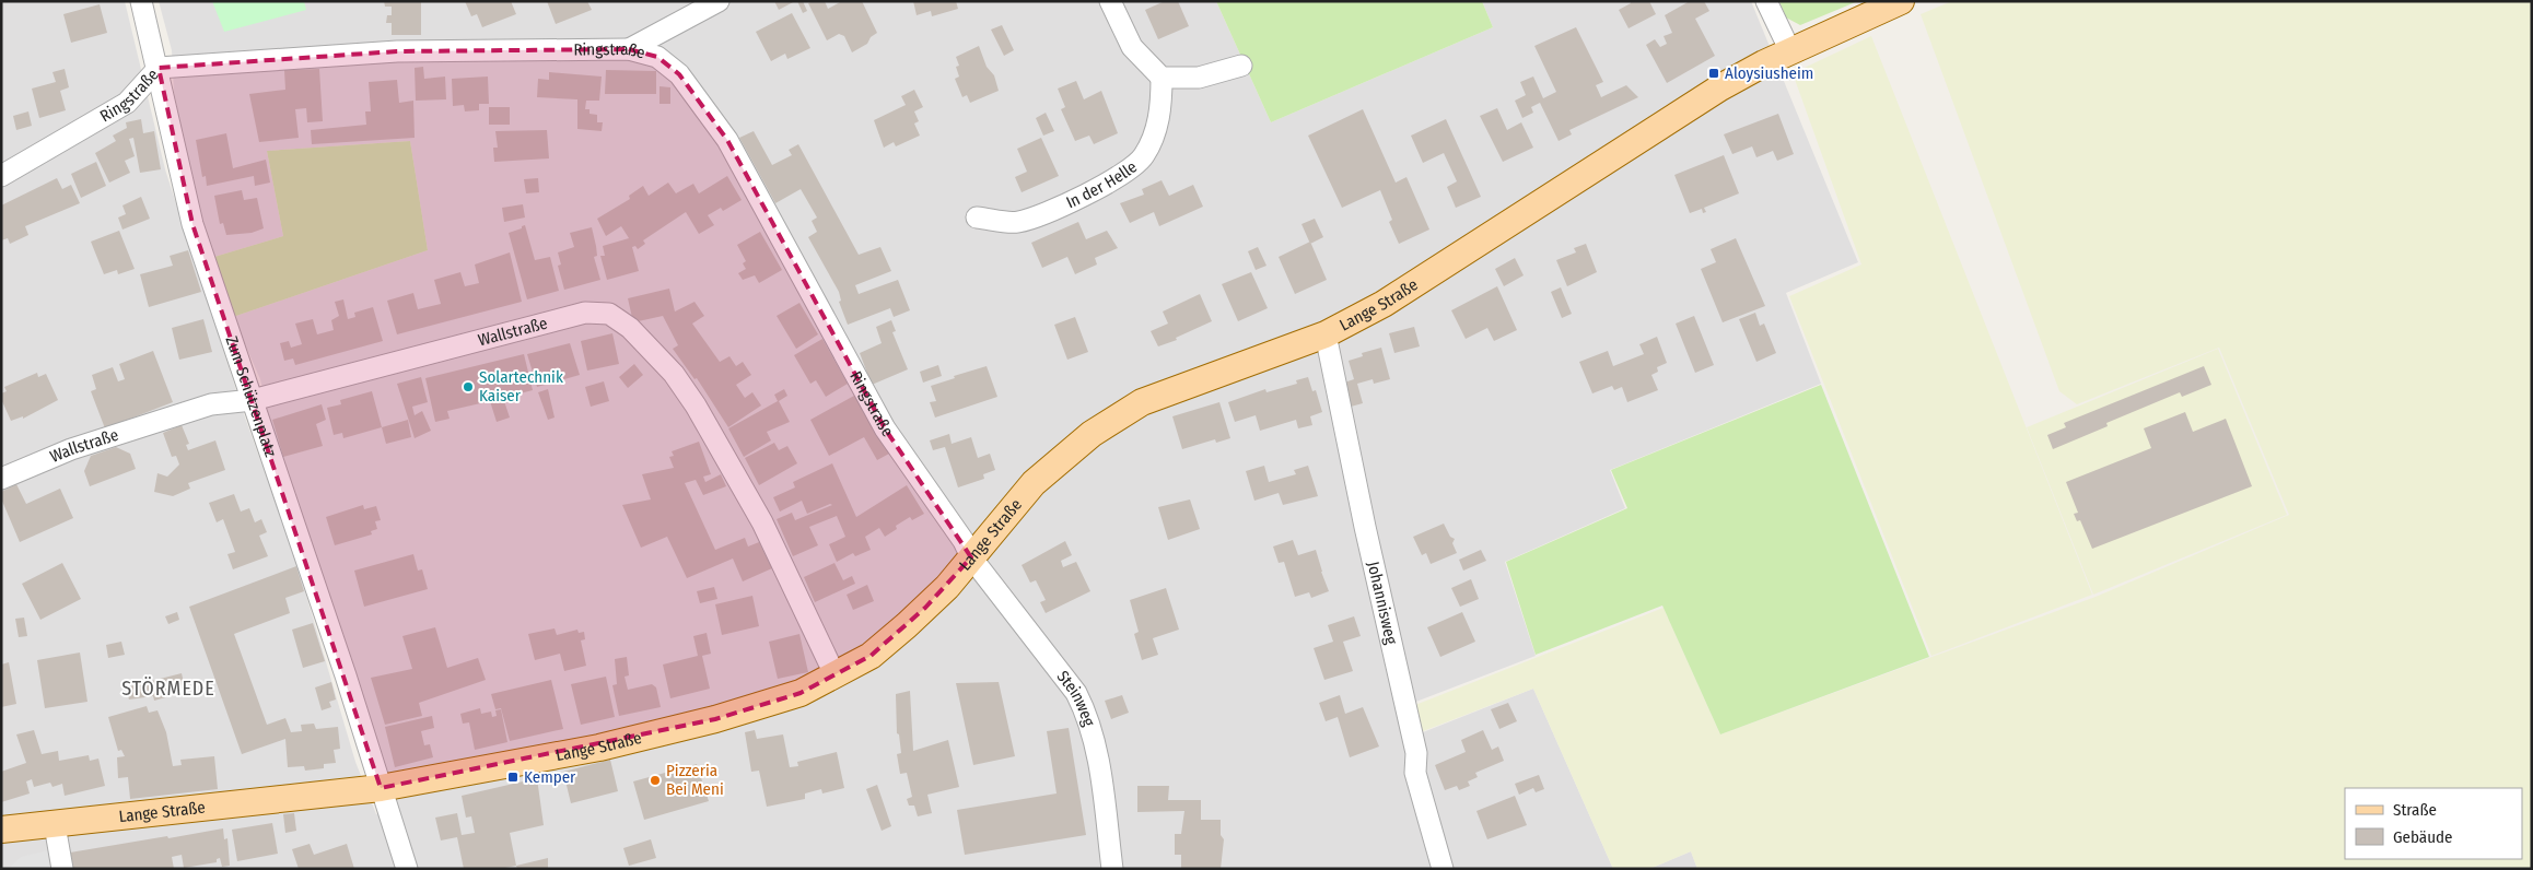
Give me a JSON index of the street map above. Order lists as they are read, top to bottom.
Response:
{
  "streets": {
    "main road": ["Lange Straße"],
    "street": [
      "Ringstraße",
      "In der Helle",
      "Wallstraße",
      "Zum Schützenplatz",
      "Johannisweg",
      "Steinweg"
    ]
  },
  "crossings": [
    ["Ringstraße", "Lange Straße"],
    ["Ringstraße", "Zum Schützenplatz"],
    ["Ringstraße", "Steinweg"],
    ["Lange Straße", "Wallstraße"],
    ["Lange Straße", "Zum Schützenplatz"],
    ["Lange Straße", "Johannisweg"],
    ["Lange Straße", "Steinweg"],
    ["Wallstraße", "Zum Schützenplatz"]
  ],
  "districts": ["STÖRMEDE"],
  "places": {
    "transit": ["Aloysiusheim", "Kemper"],
    "other": ["Solartechnik Kaiser", "Pizzeria Bei Meni"]
  },
  "legend": ["Straße", "Gebäude"]
}
